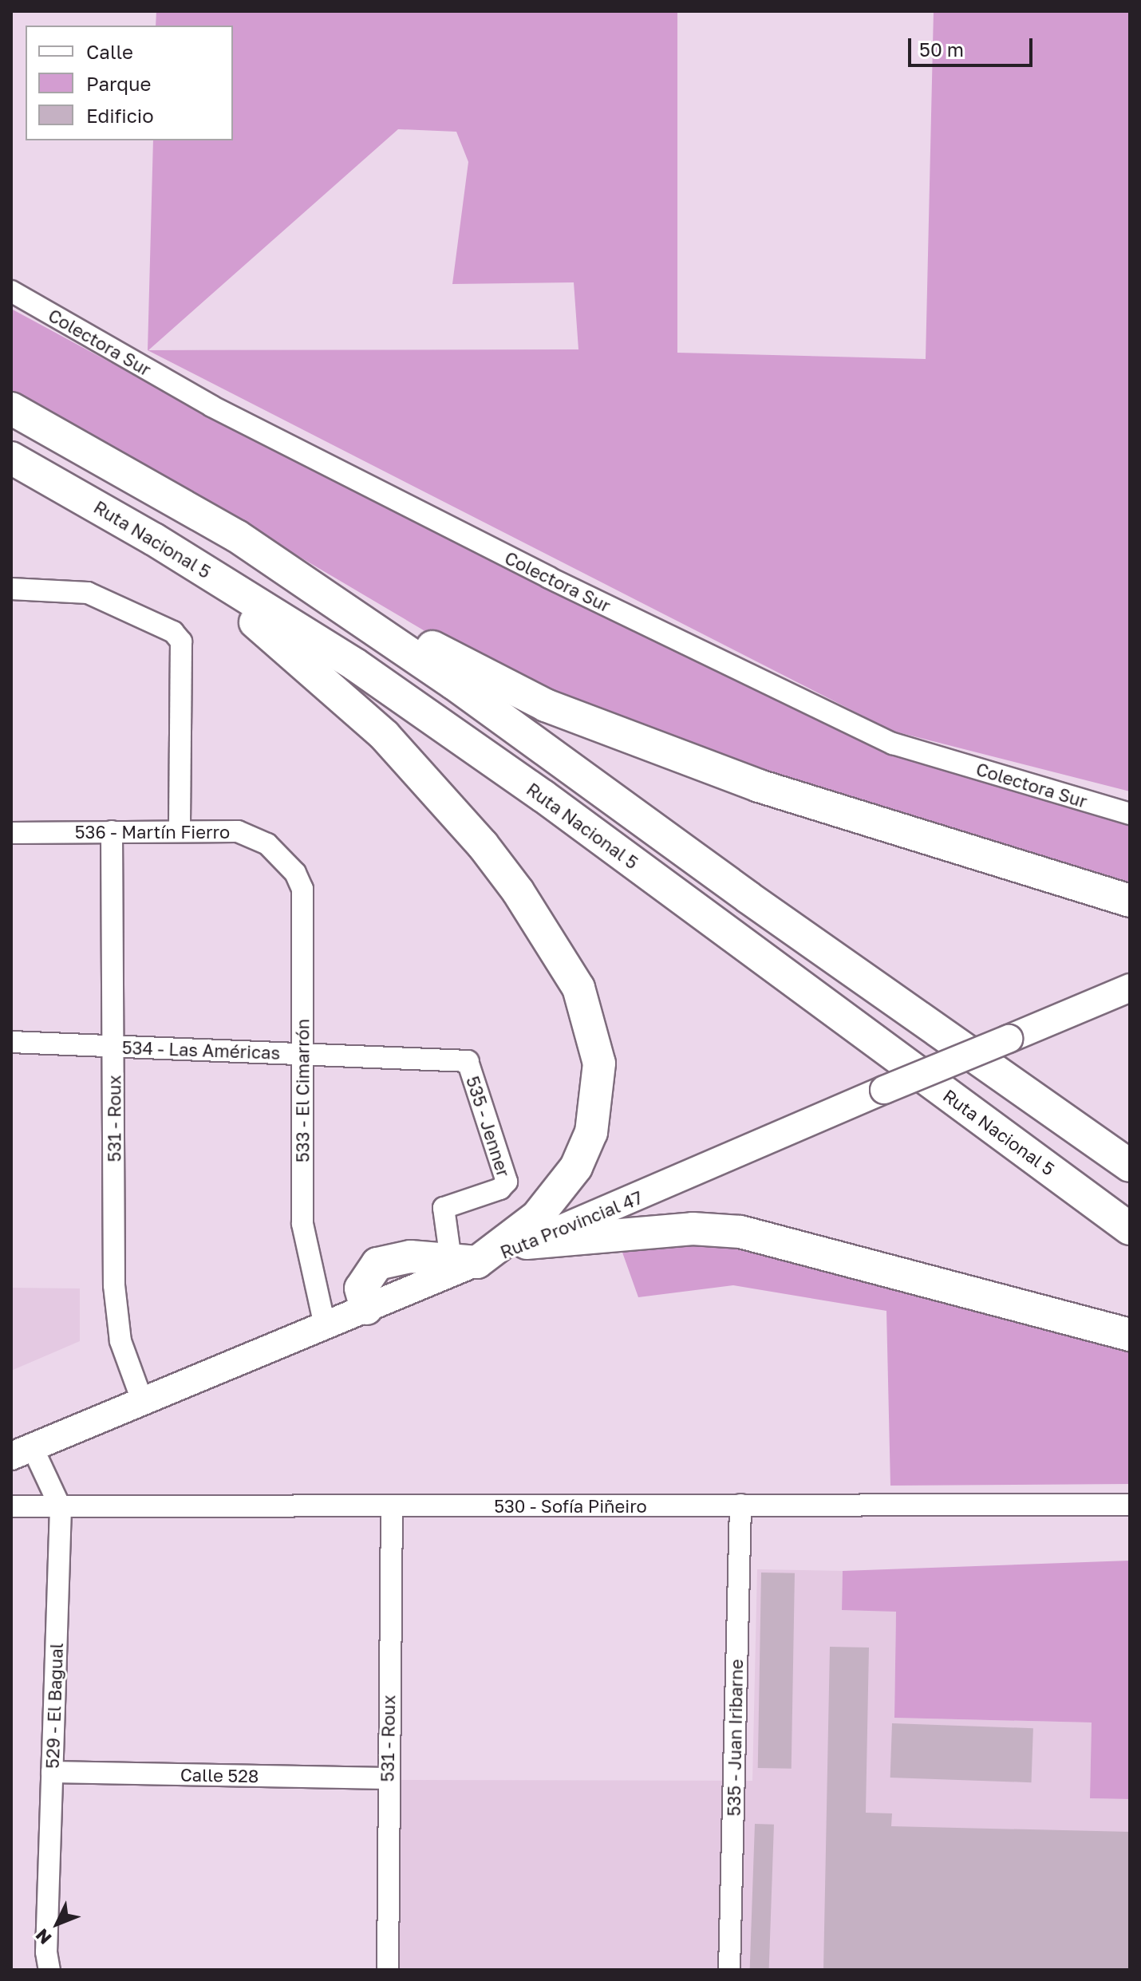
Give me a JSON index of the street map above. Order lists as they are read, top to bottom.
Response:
{
  "streets": {
    "highway": ["Ruta Nacional 5"],
    "main road": ["Ruta Provincial 47"],
    "street": [
      "Colectora Sur",
      "536 - Martín Fierro",
      "534 - Las Américas",
      "533 - El Cimarrón",
      "531 - Roux",
      "535 - Jenner",
      "530 - Sofía Piñeiro",
      "529 - El Bagual",
      "535 - Juan Iribarne",
      "Calle 528"
    ]
  },
  "crossings": [
    ["536 - Martín Fierro", "533 - El Cimarrón"],
    ["536 - Martín Fierro", "531 - Roux"],
    ["534 - Las Américas", "533 - El Cimarrón"],
    ["534 - Las Américas", "531 - Roux"],
    ["534 - Las Américas", "535 - Jenner"],
    ["531 - Roux", "530 - Sofía Piñeiro"],
    ["531 - Roux", "Calle 528"],
    ["535 - Jenner", "Ruta Provincial 47"],
    ["530 - Sofía Piñeiro", "529 - El Bagual"],
    ["530 - Sofía Piñeiro", "535 - Juan Iribarne"],
    ["529 - El Bagual", "Calle 528"]
  ],
  "legend": ["Calle", "Parque", "Edificio"],
  "scale_bar": "50 m",
  "north": "bottom left"
}
